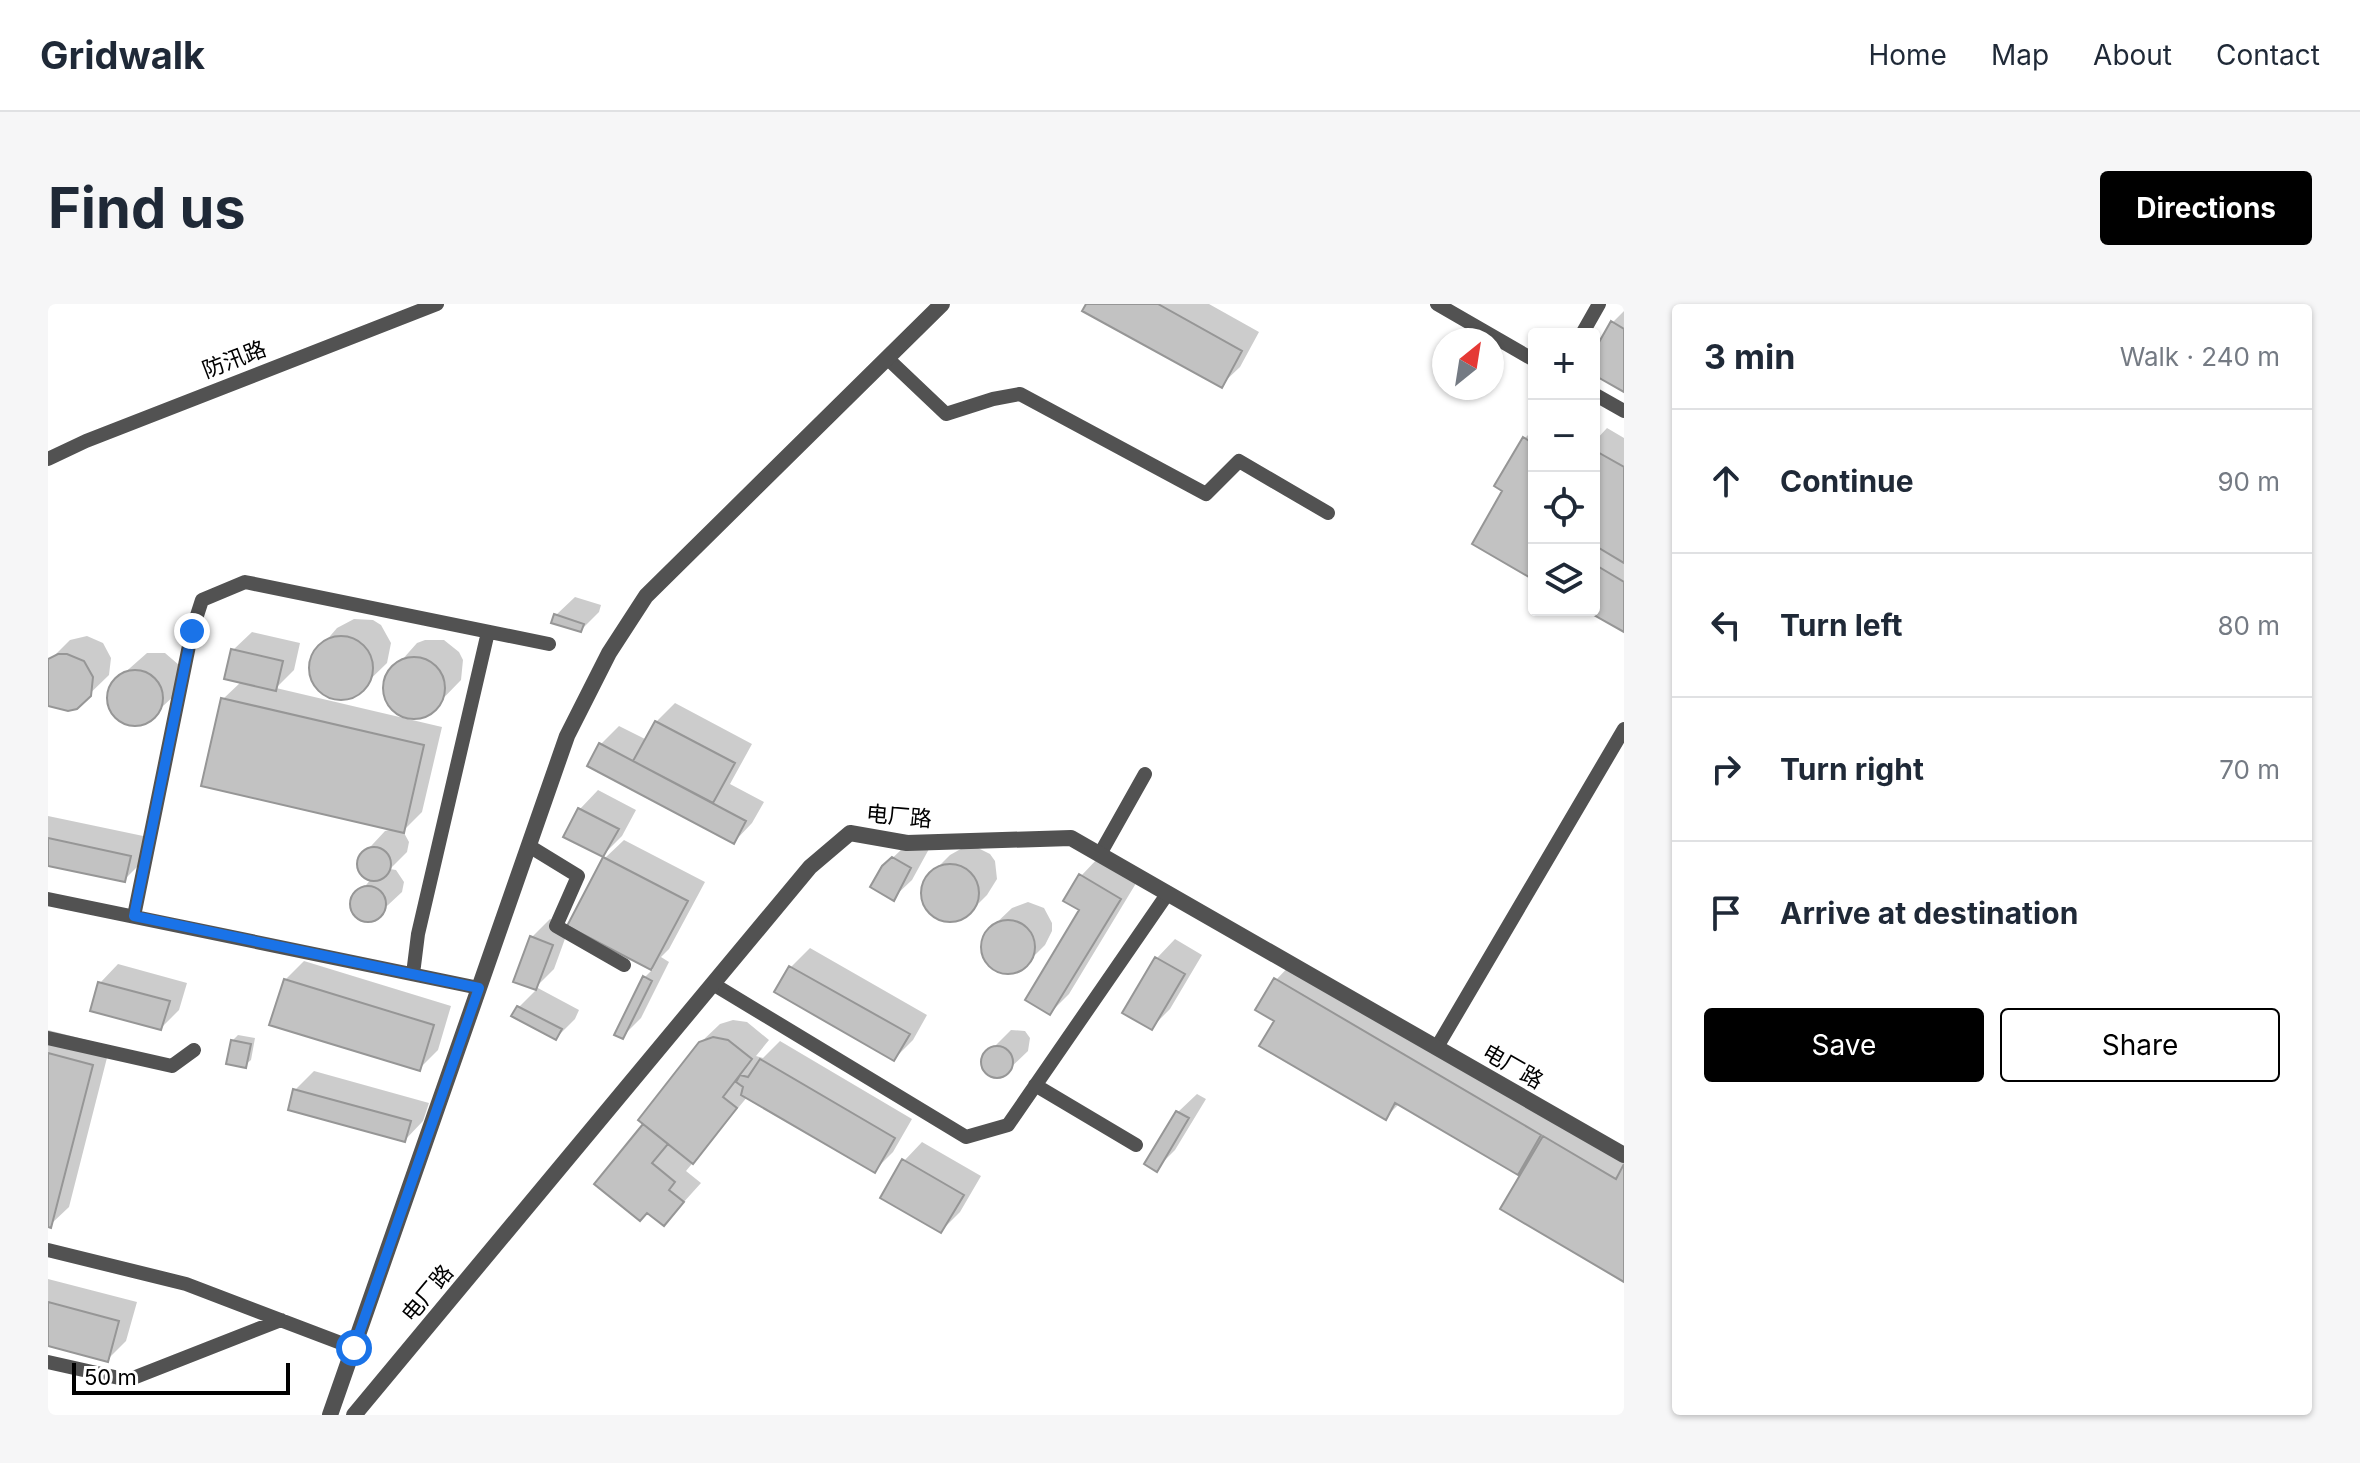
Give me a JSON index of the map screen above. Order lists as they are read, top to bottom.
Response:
{
  "streets": {
    "street": ["电厂路"],
    "lane": ["防汛路"]
  },
  "scale_bar": "50 m",
  "north": "top right",
  "page": {
    "header": "Gridwalk",
    "nav": [
      "Home",
      "Map",
      "About",
      "Contact"
    ],
    "buttons": [
      "Directions",
      ["Save", "Share"]
    ],
    "title": "Find us",
    "heading": ["3 min", "Walk · 240 m"],
    "map_buttons": ["+", "−"],
    "list": [
      ["Continue", "90 m"],
      ["Turn left", "80 m"],
      ["Turn right", "70 m"],
      "Arrive at destination"
    ],
    "scale": "50 m"
  }
}
